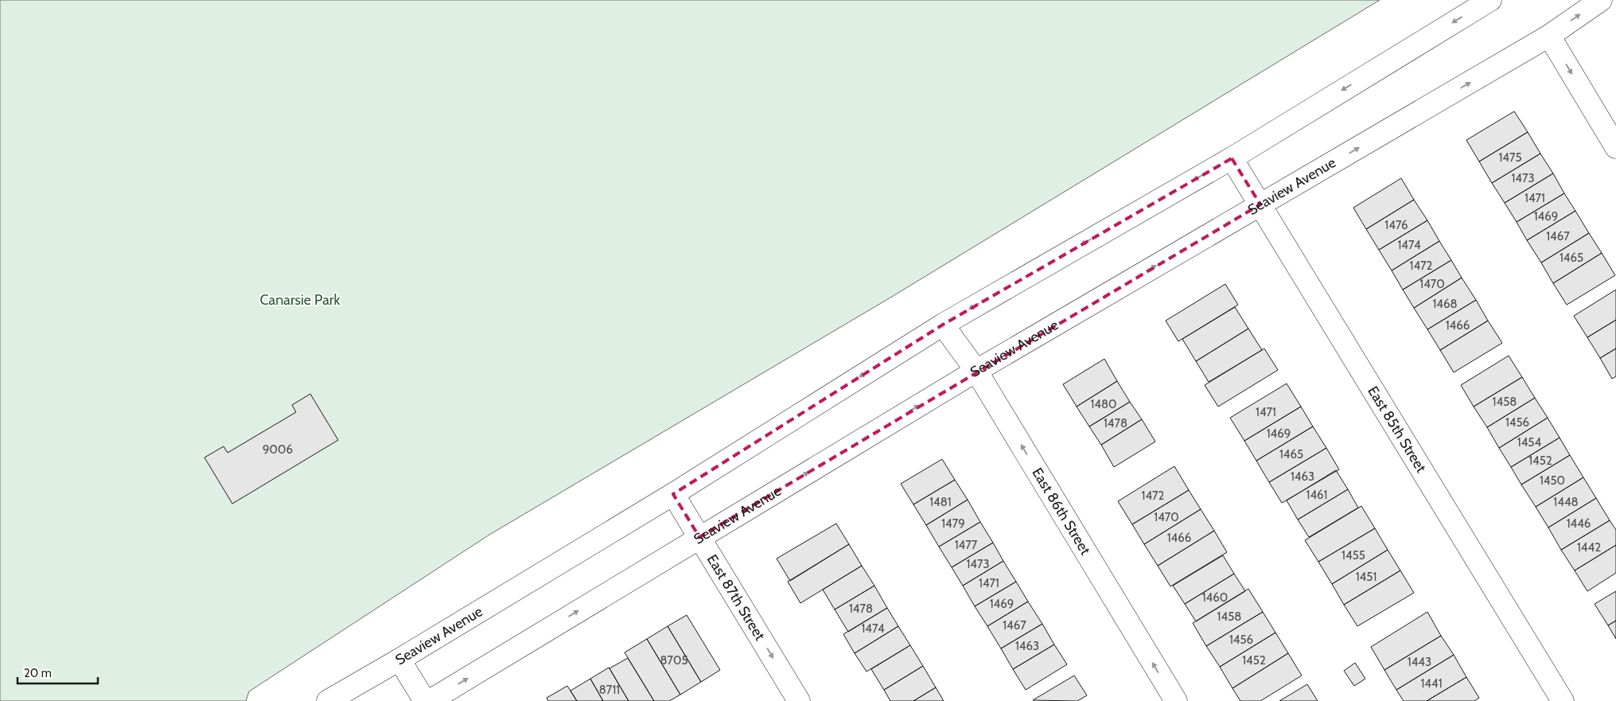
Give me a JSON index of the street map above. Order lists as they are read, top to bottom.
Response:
{
  "streets": {
    "street": [
      "Seaview Avenue",
      "East 85th Street",
      "East 86th Street",
      "East 87th Street"
    ]
  },
  "crossings": [
    ["Seaview Avenue", "East 85th Street"],
    ["Seaview Avenue", "East 86th Street"],
    ["Seaview Avenue", "East 87th Street"]
  ],
  "one_way": ["East 86th Street", "East 87th Street"],
  "parks": ["Canarsie Park"],
  "house_numbers": [
    "1475",
    "1473",
    "1471",
    "1469",
    "1476",
    "1467",
    "1474",
    "1465",
    "1472",
    "1470",
    "1468",
    "1466",
    "1458",
    "1480",
    "1471",
    "1456",
    "1478",
    "1469",
    "1454",
    "9006",
    "1465",
    "1452",
    "1463",
    "1450",
    "1461",
    "1472",
    "1481",
    "1448",
    "1470",
    "1479",
    "1446",
    "1466",
    "1477",
    "1442",
    "1455",
    "1473",
    "1451",
    "1471",
    "1460",
    "1469",
    "1478",
    "1458",
    "1467",
    "1474",
    "1456",
    "1463",
    "8705",
    "1452",
    "1443",
    "1441",
    "8711"
  ],
  "scale_bar": "20 m"
}
